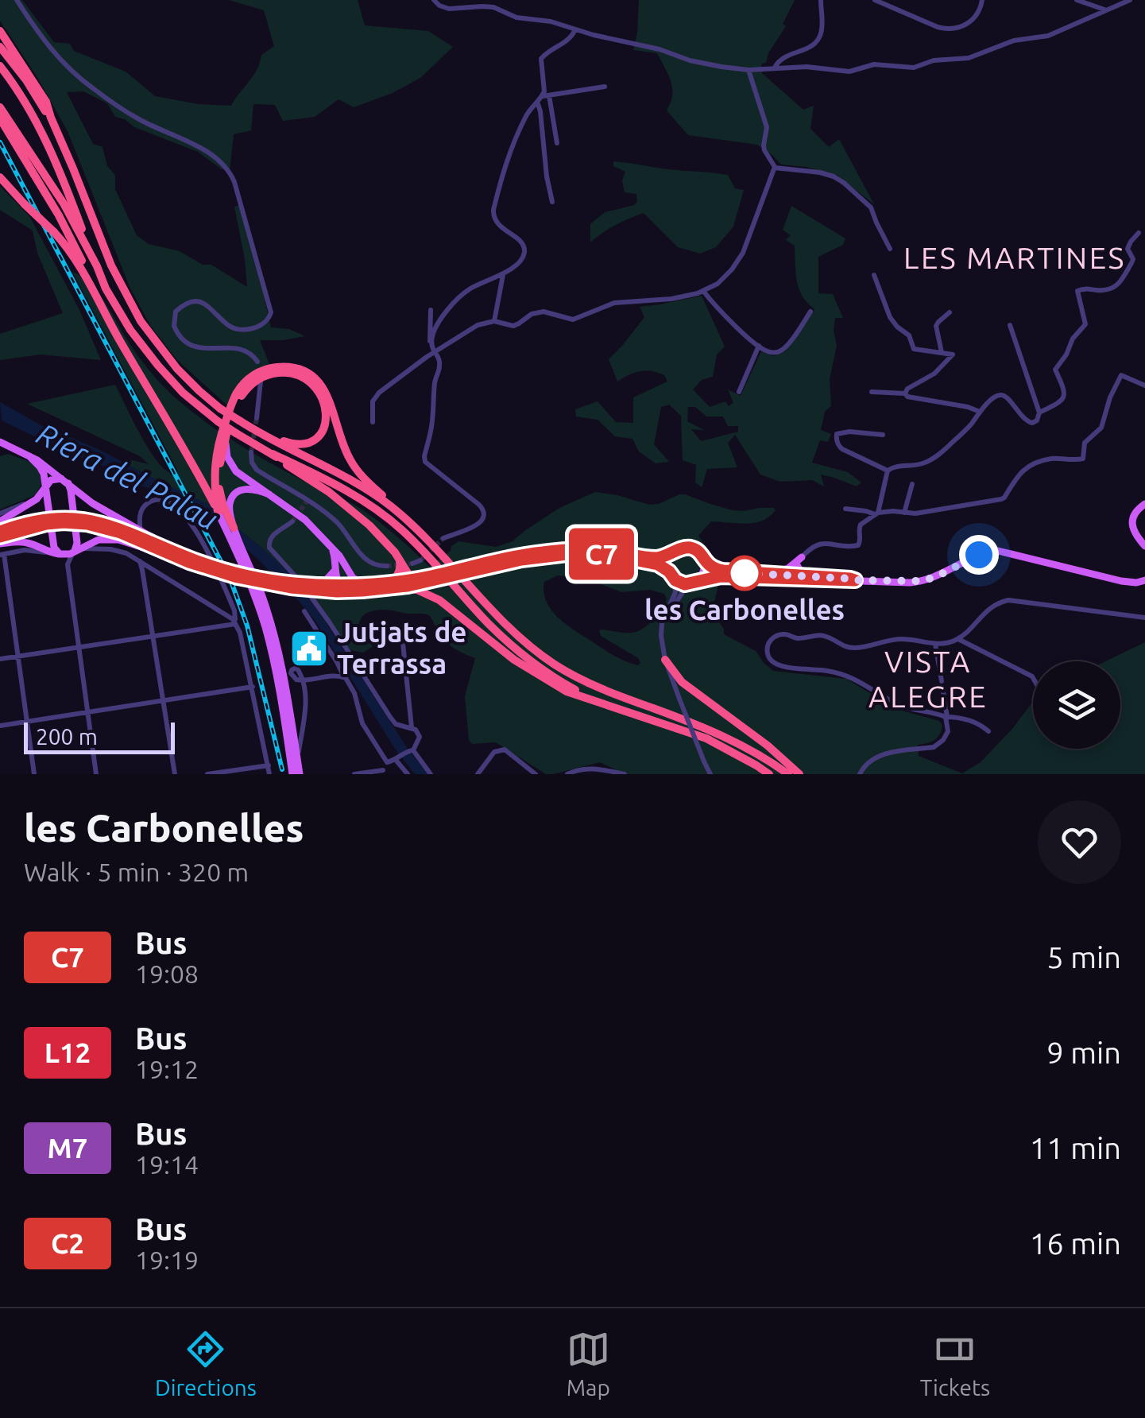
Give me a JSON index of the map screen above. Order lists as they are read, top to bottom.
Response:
{
  "districts": ["LES MARTINES", "VISTA ALEGRE"],
  "water": ["Riera del Palau"],
  "places": {
    "other": ["les Carbonelles"],
    "public building": ["Jutjats de Terrassa"]
  },
  "lines": ["bus line C7"],
  "scale_bar": "200 m",
  "page": {
    "on_map": "C7",
    "scale": "200 m",
    "heading": ["les Carbonelles", "Walk · 5 min · 320 m"],
    "list": [
      {
        "mark": "C7",
        "name": "Bus",
        "note": "19:08",
        "value": "5 min"
      },
      {
        "mark": "L12",
        "name": "Bus",
        "note": "19:12",
        "value": "9 min"
      },
      {
        "mark": "M7",
        "name": "Bus",
        "note": "19:14",
        "value": "11 min"
      },
      {
        "mark": "C2",
        "name": "Bus",
        "note": "19:19",
        "value": "16 min"
      }
    ],
    "tabs": ["Directions", "Map", "Tickets"]
  }
}
